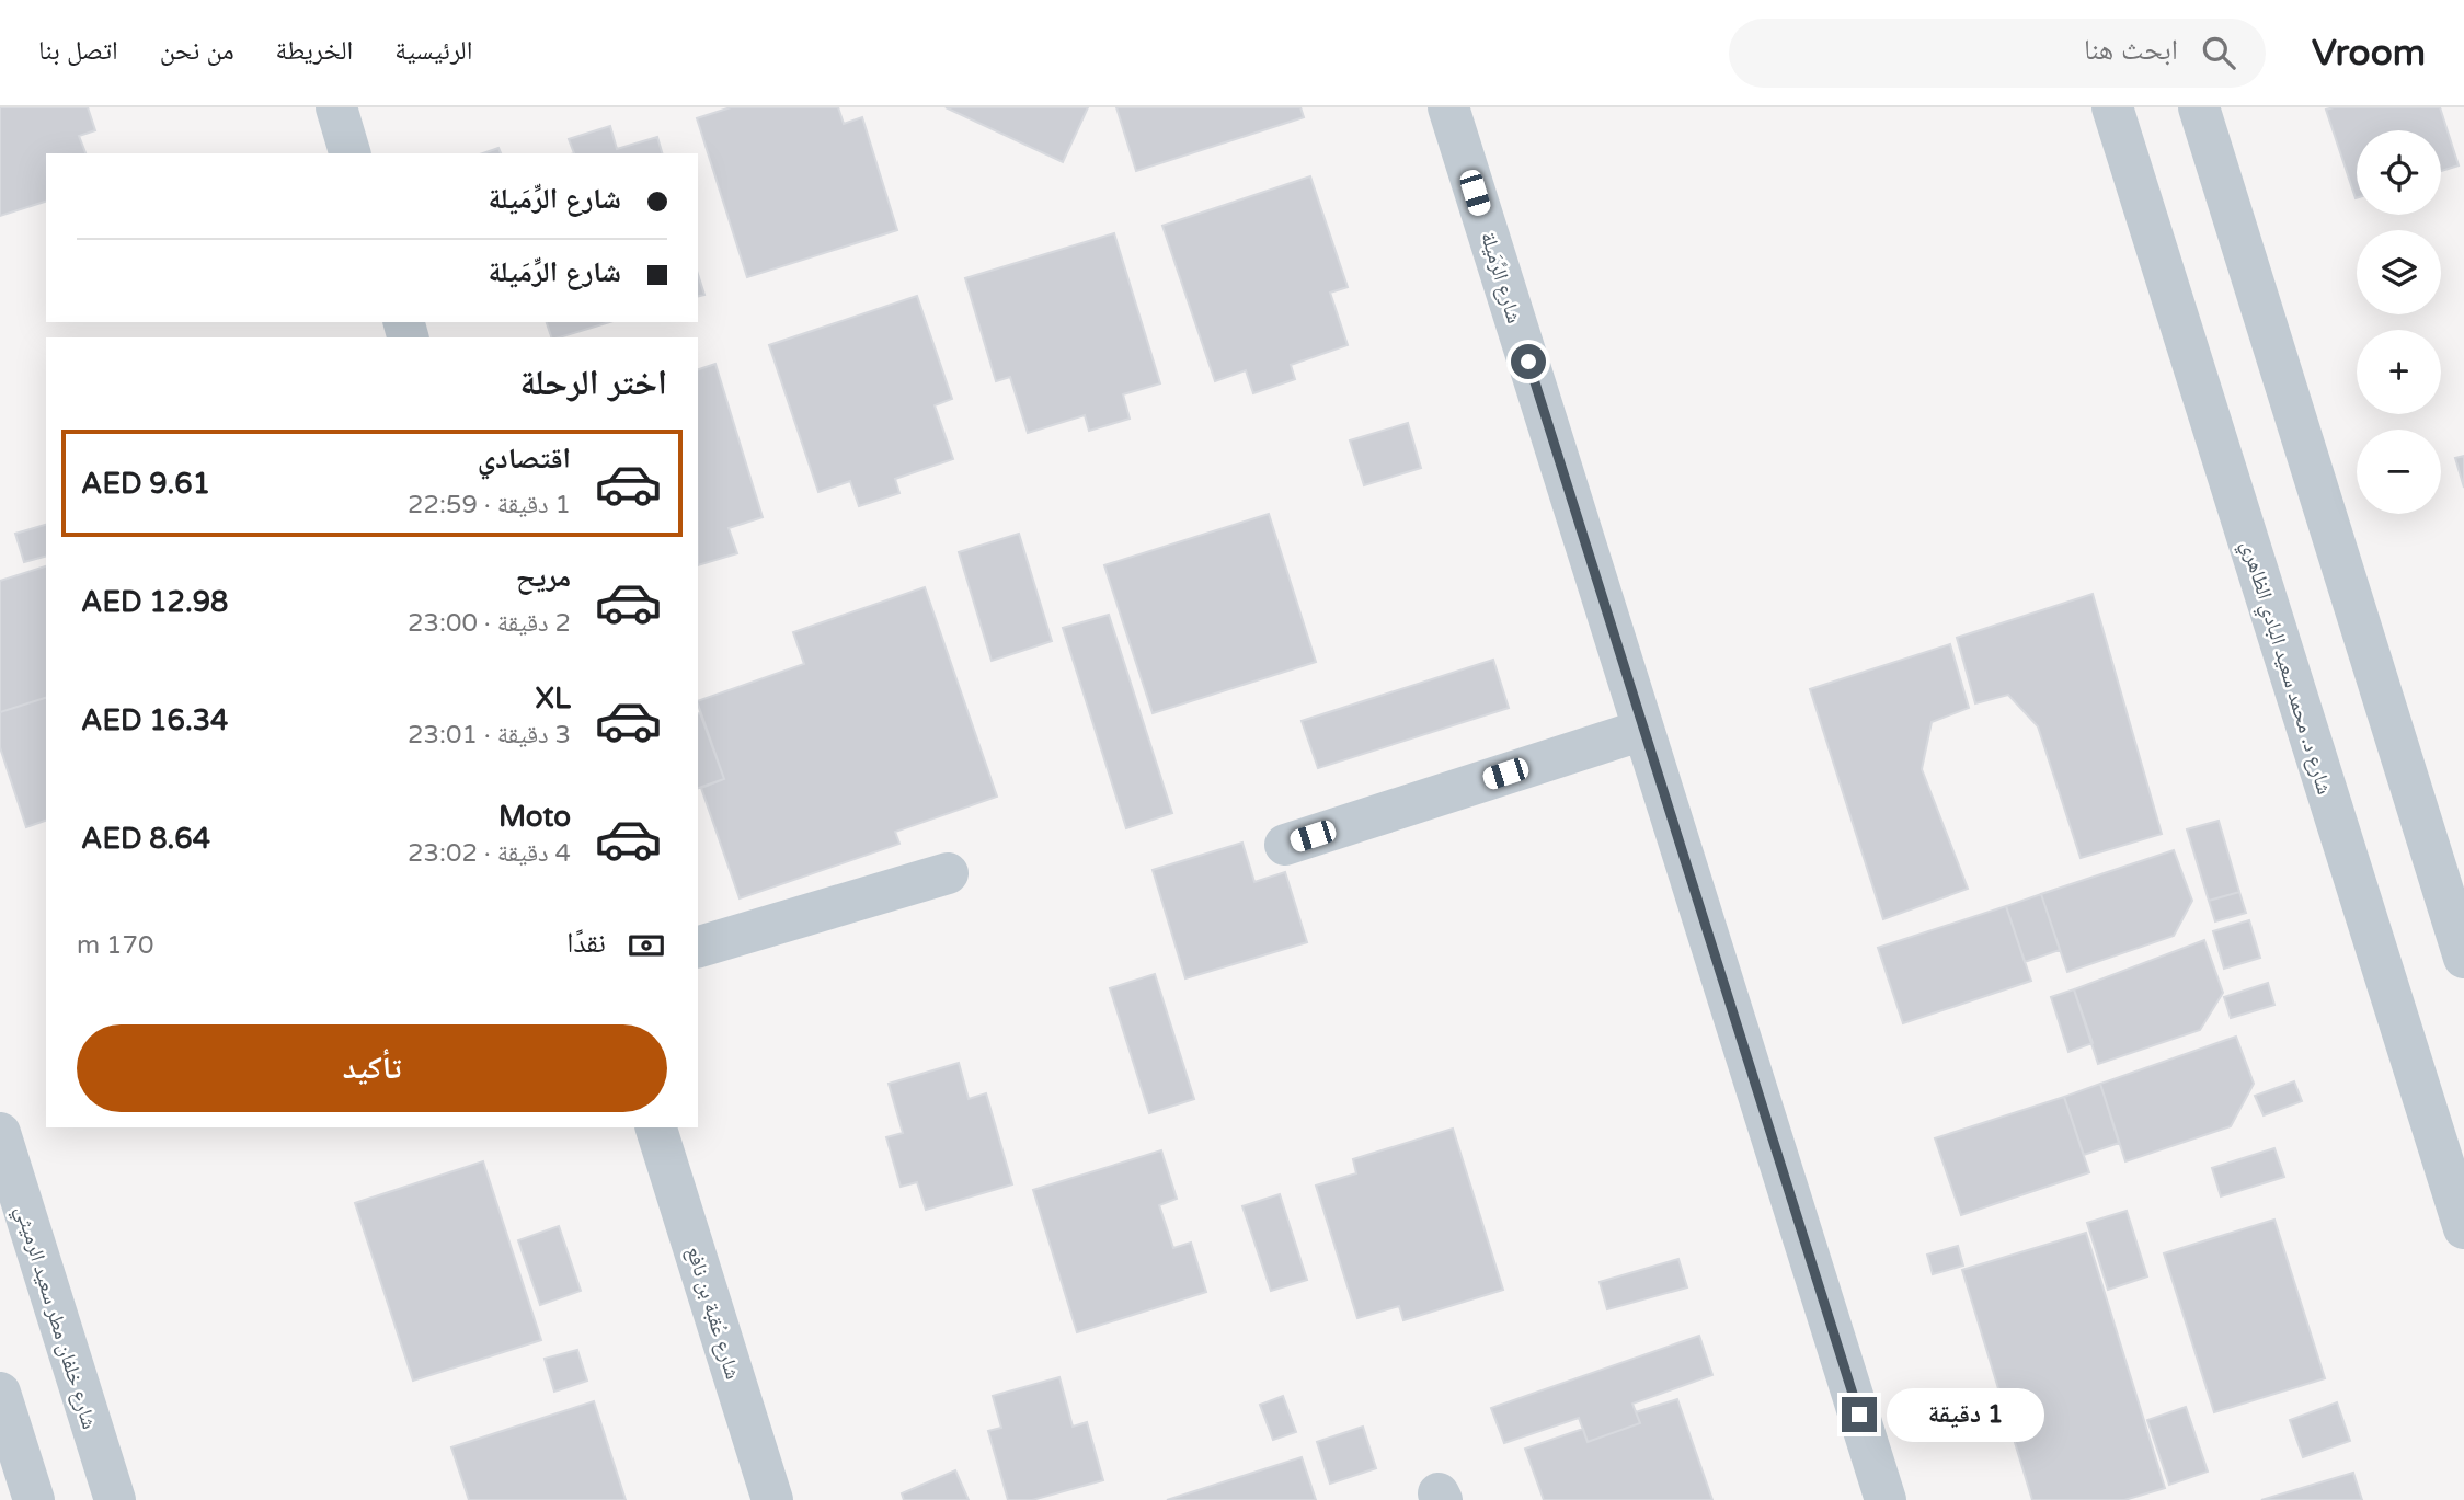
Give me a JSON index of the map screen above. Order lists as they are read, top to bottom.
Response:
{
  "streets": {
    "street": [
      "شارع الرِّمَيلة",
      "شارع د. محمد سعيد البادي الظاهري",
      "شارع عُقبة بن نافع",
      "شارع خلفان مطر سعيد الرميثي"
    ]
  },
  "page": {
    "header": "Vroom",
    "search": "ابحث هنا",
    "nav": [
      "الرئيسية",
      "الخريطة",
      "من نحن",
      "اتصل بنا"
    ],
    "map_buttons": ["+", "−"],
    "banner": ["شارع الرِّمَيلة", "شارع الرِّمَيلة"],
    "heading": "اختر الرحلة",
    "list": [
      {
        "name": "اقتصادي",
        "note": "1 دقيقة · 22:59",
        "value": "AED 9.61"
      },
      {
        "name": "مريح",
        "note": "2 دقيقة · 23:00",
        "value": "AED 12.98"
      },
      {
        "name": "XL",
        "note": "3 دقيقة · 23:01",
        "value": "AED 16.34"
      },
      {
        "name": "Moto",
        "note": "4 دقيقة · 23:02",
        "value": "AED 8.64"
      }
    ],
    "pay": ["نقدًا", "170 m"],
    "buttons": "تأكيد",
    "bubble": "1 دقيقة"
  }
}
